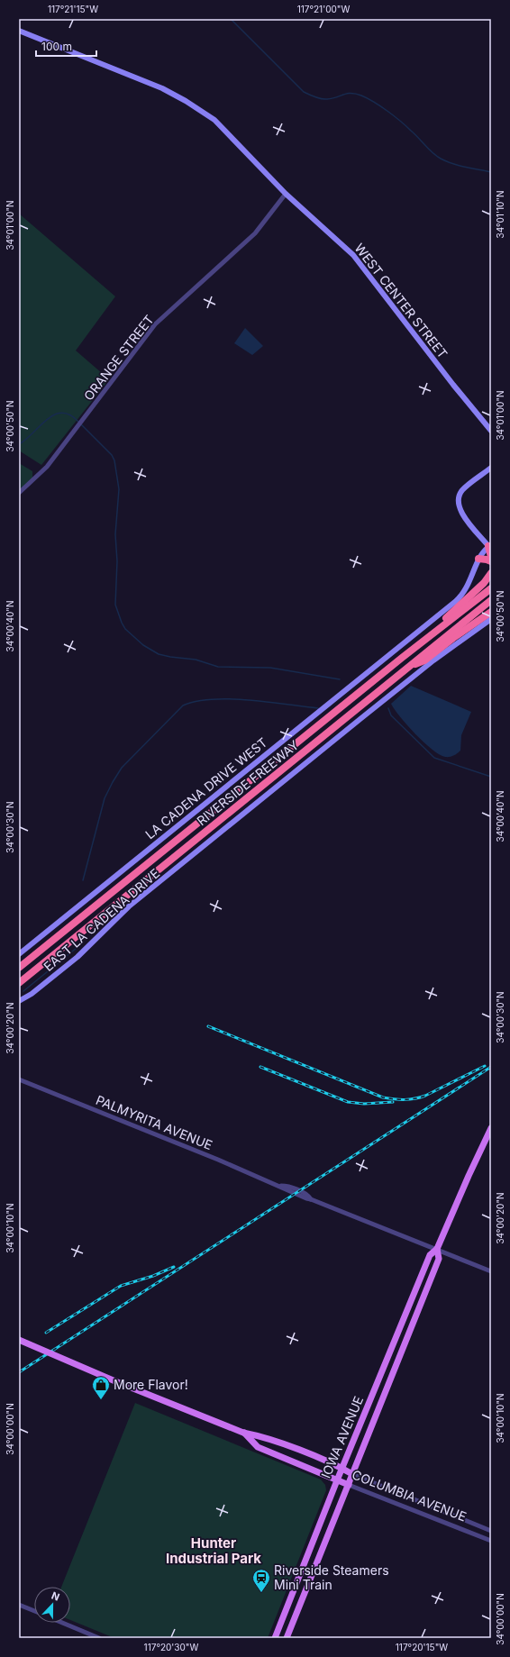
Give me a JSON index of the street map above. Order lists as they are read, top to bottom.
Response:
{
  "streets": {
    "highway": ["RIVERSIDE FREEWAY"],
    "main road": [
      "WEST CENTER STREET",
      "LA CADENA DRIVE WEST",
      "EAST LA CADENA DRIVE",
      "IOWA AVENUE",
      "COLUMBIA AVENUE"
    ],
    "street": ["ORANGE STREET", "PALMYRITA AVENUE"]
  },
  "crossings": [
    ["WEST CENTER STREET", "ORANGE STREET"],
    ["PALMYRITA AVENUE", "IOWA AVENUE"],
    ["IOWA AVENUE", "COLUMBIA AVENUE"]
  ],
  "districts": ["Hunter Industrial Park"],
  "places": {
    "shop": ["More Flavor!"],
    "station": ["Riverside Steamers Mini Train"]
  },
  "scale_bar": "100 m",
  "north": "top",
  "coordinates": [
    "117°21'15\"W",
    "117°21'00\"W",
    "34°01'10\"N",
    "34°01'00\"N",
    "34°00'50\"N",
    "34°00'40\"N",
    "34°00'30\"N",
    "34°00'20\"N",
    "34°00'10\"N",
    "34°00'00\"N",
    "117°20'30\"W",
    "117°20'15\"W"
  ]
}
